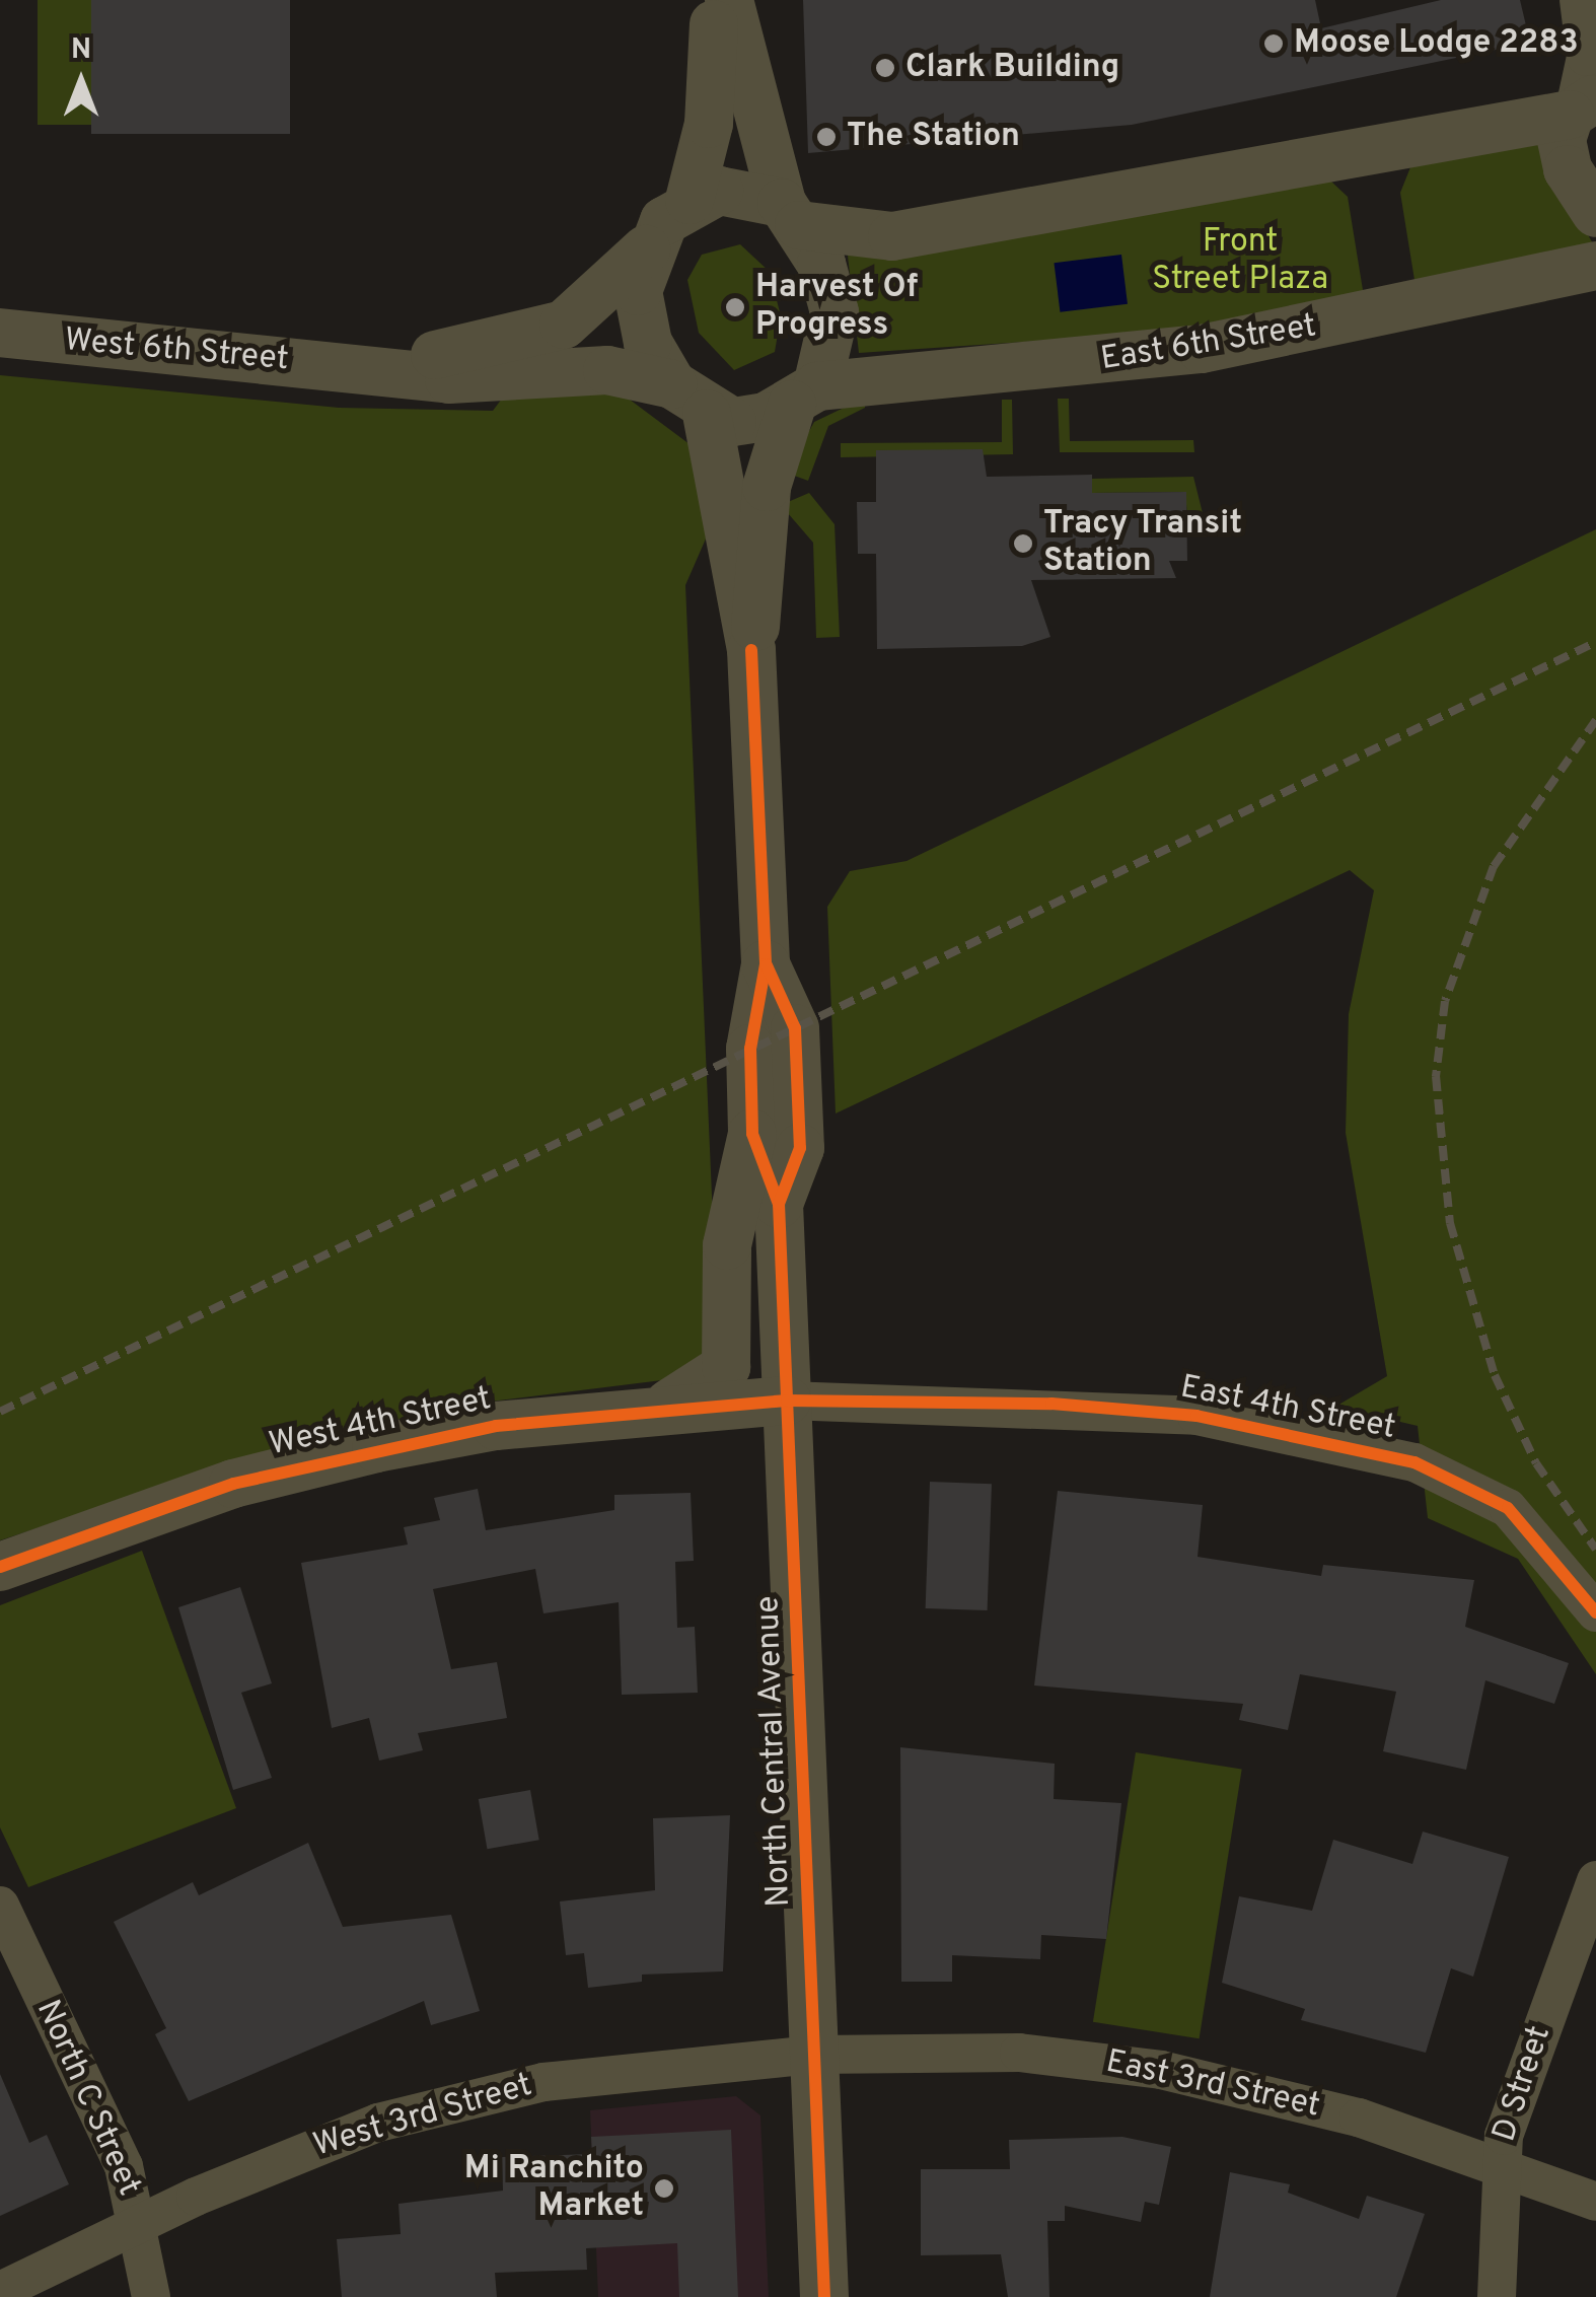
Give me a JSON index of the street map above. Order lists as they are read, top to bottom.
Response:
{
  "streets": {
    "street": [
      "East 6th Street",
      "West 6th Street",
      "East 4th Street",
      "West 4th Street",
      "North Central Avenue",
      "D Street",
      "East 3rd Street",
      "North C Street",
      "West 3rd Street"
    ]
  },
  "crossings": [
    ["East 6th Street", "West 6th Street"],
    ["East 6th Street", "North Central Avenue"],
    ["West 6th Street", "North Central Avenue"],
    ["East 4th Street", "West 4th Street"],
    ["East 4th Street", "North Central Avenue"],
    ["West 4th Street", "North Central Avenue"],
    ["North Central Avenue", "East 3rd Street"],
    ["North Central Avenue", "West 3rd Street"],
    ["D Street", "East 3rd Street"],
    ["East 3rd Street", "West 3rd Street"],
    ["North C Street", "West 3rd Street"]
  ],
  "parks": ["Front Street Plaza"],
  "places": [
    "Moose Lodge 2283",
    "Clark Building",
    "The Station",
    "Harvest Of Progress",
    "Tracy Transit Station",
    "Mi Ranchito Market"
  ],
  "north": "top"
}
